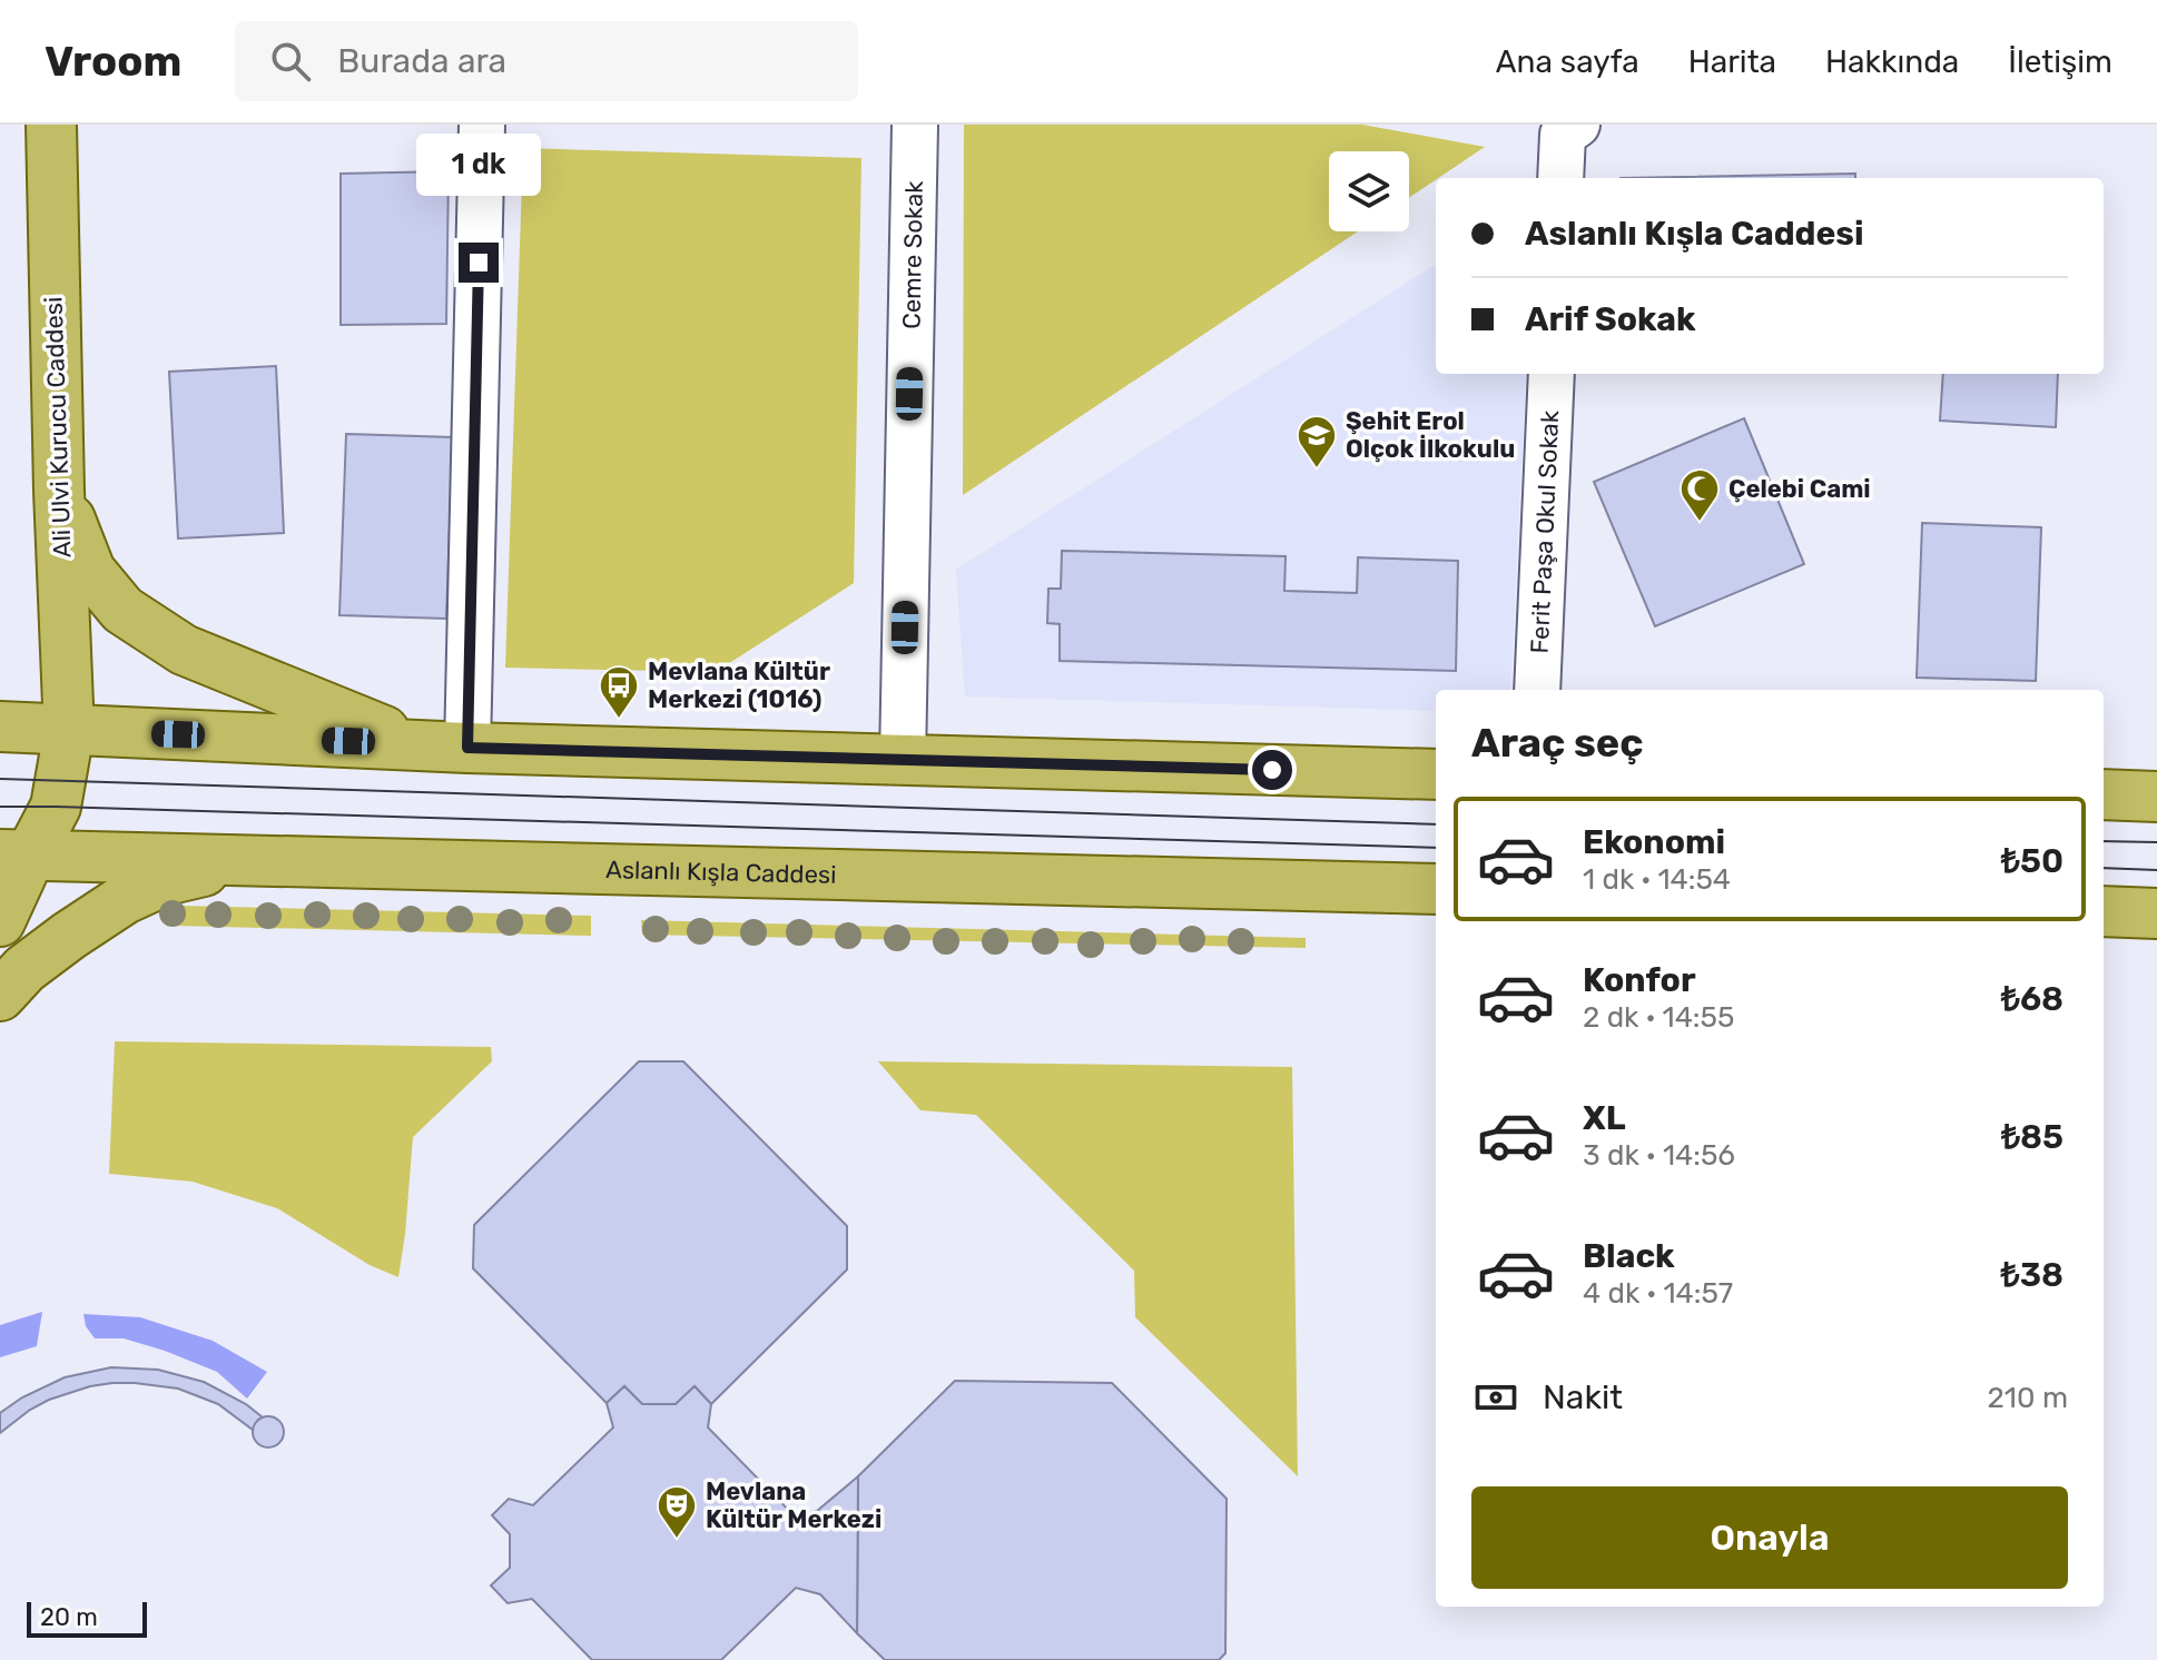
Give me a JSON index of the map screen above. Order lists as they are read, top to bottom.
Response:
{
  "streets": {
    "main road": ["Ali Ulvi Kurucu Caddesi", "Aslanlı Kışla Caddesi"],
    "street": ["Cemre Sokak", "Ferit Paşa Okul Sokak"]
  },
  "crossings": [
    ["Ali Ulvi Kurucu Caddesi", "Aslanlı Kışla Caddesi"]
  ],
  "places": {
    "school or university": ["Şehit Erol Olçok İlkokulu"],
    "mosque": ["Çelebi Cami"],
    "bus stop": ["Mevlana Kültür Merkezi (1016)"],
    "theatre": ["Mevlana Kültür Merkezi"]
  },
  "scale_bar": "20 m",
  "page": {
    "header": "Vroom",
    "search": "Burada ara",
    "nav": [
      "Ana sayfa",
      "Harita",
      "Hakkında",
      "İletişim"
    ],
    "bubble": "1 dk",
    "banner": ["Aslanlı Kışla Caddesi", "Arif Sokak"],
    "heading": "Araç seç",
    "list": [
      {
        "name": "Ekonomi",
        "note": "1 dk · 14:54",
        "value": "₺50"
      },
      {
        "name": "Konfor",
        "note": "2 dk · 14:55",
        "value": "₺68"
      },
      {
        "name": "XL",
        "note": "3 dk · 14:56",
        "value": "₺85"
      },
      {
        "name": "Black",
        "note": "4 dk · 14:57",
        "value": "₺38"
      }
    ],
    "pay": ["Nakit", "210 m"],
    "buttons": "Onayla",
    "scale": "20 m"
  }
}
